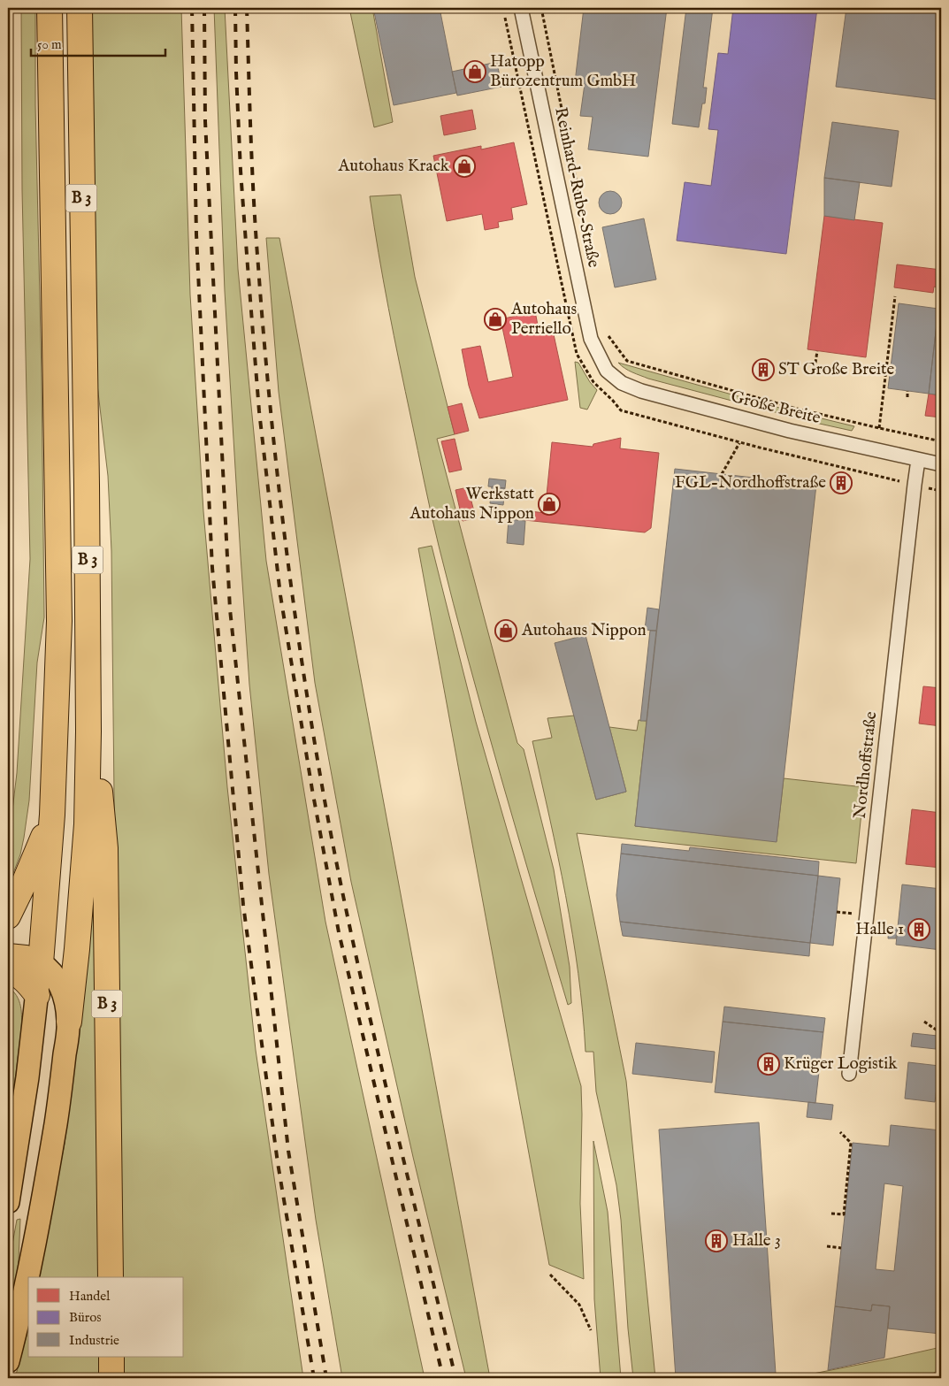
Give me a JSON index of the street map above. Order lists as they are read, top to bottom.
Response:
{
  "streets": {
    "highway": ["B 3"],
    "street": ["Reinhard-Rube-Straße", "Große Breite", "Nordhoffstraße"]
  },
  "crossings": [
    ["Reinhard-Rube-Straße", "Große Breite"],
    ["Große Breite", "Nordhoffstraße"]
  ],
  "places": {
    "shop": [
      "Hatopp Bürozentrum GmbH",
      "Autohaus Krack",
      "Autohaus Perriello",
      "Werkstatt Autohaus Nippon",
      "Autohaus Nippon"
    ],
    "building": [
      "ST Große Breite",
      "FGL-Nordhoffstraße",
      "Halle 1",
      "Krüger Logistik",
      "Halle 3"
    ]
  },
  "legend": ["Handel", "Büros", "Industrie"],
  "scale_bar": "50 m"
}
